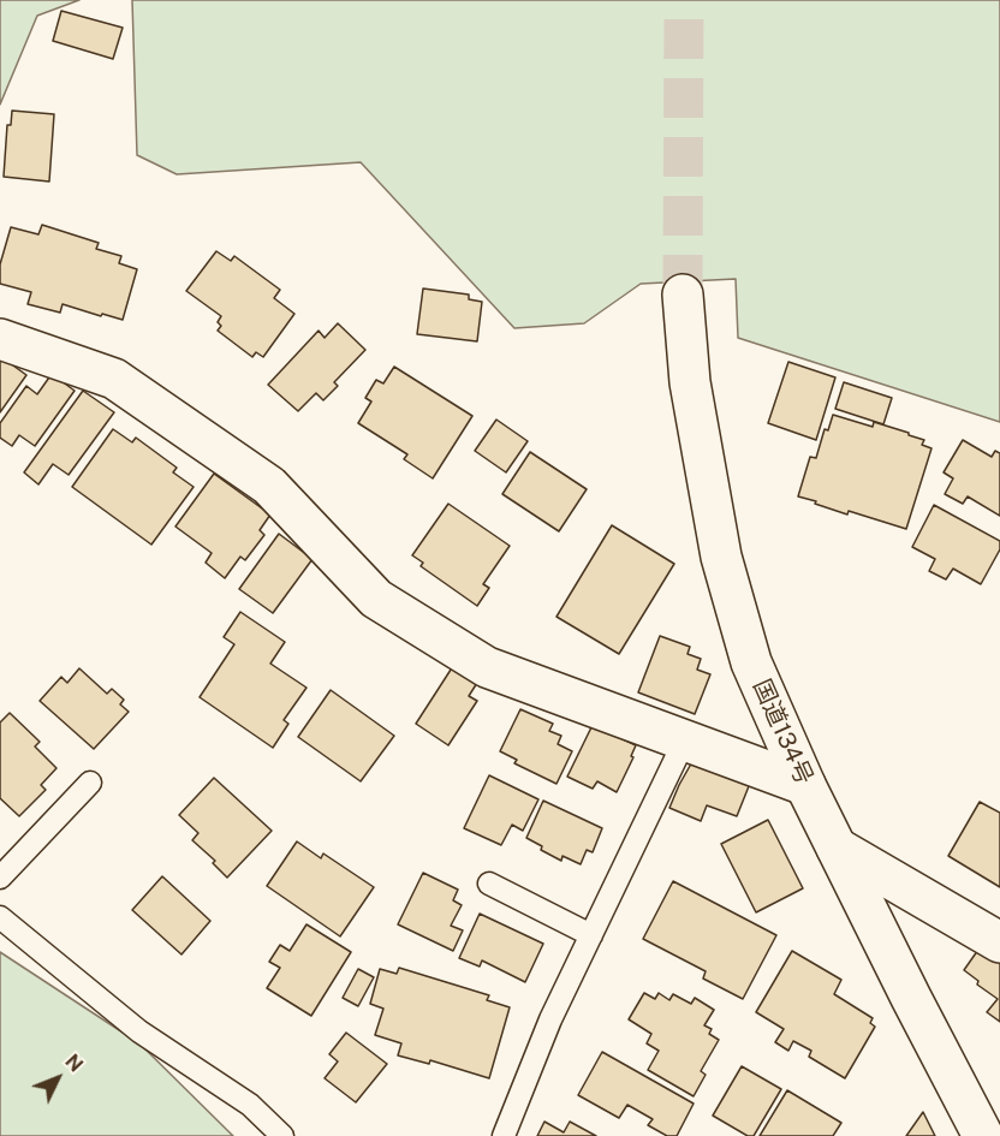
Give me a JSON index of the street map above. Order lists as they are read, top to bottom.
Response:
{
  "streets": {
    "main road": ["国道134号"]
  },
  "north": "top right"
}
